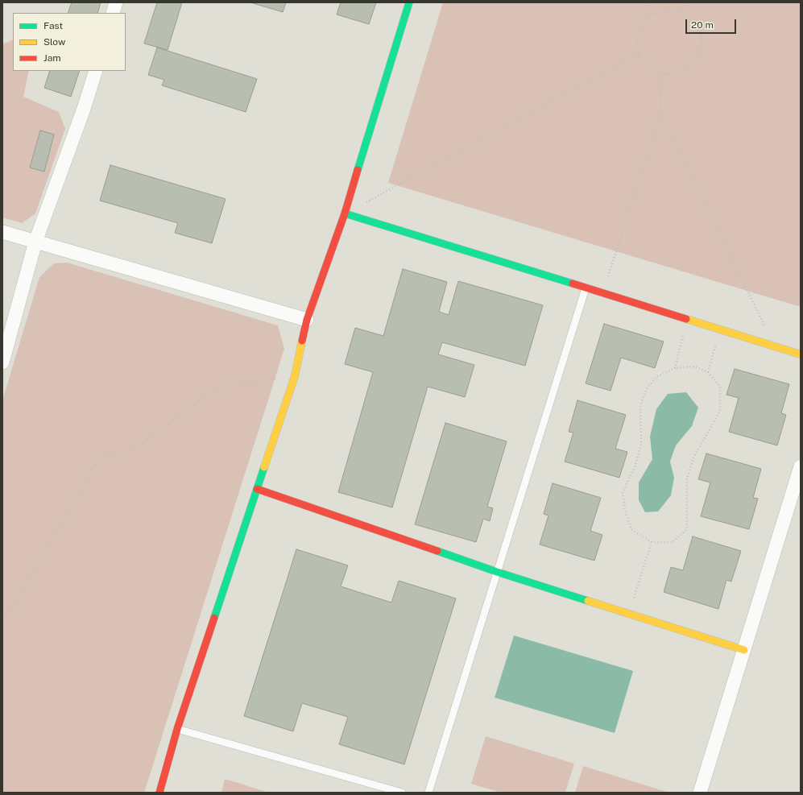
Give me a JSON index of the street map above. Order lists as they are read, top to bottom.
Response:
{
  "legend": ["Fast", "Slow", "Jam"],
  "scale_bar": "20 m"
}
